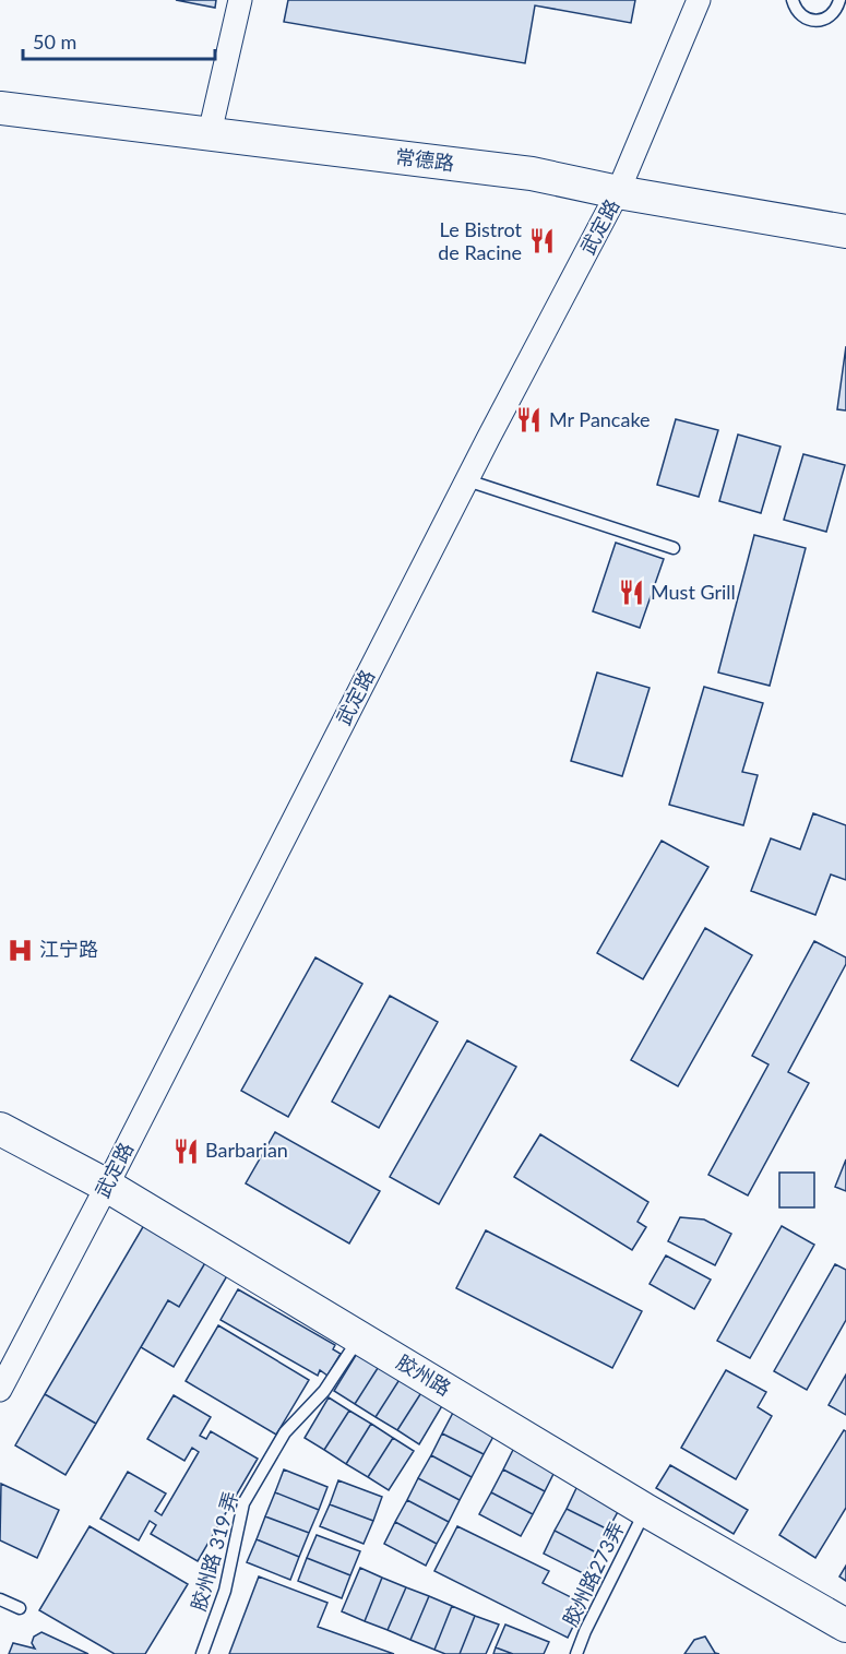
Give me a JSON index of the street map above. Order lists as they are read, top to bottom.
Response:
{
  "streets": {
    "street": ["常德路", "武定路", "胶州路"],
    "lane": ["胶州路 319 弄", "胶州路273弄"]
  },
  "crossings": [
    ["常德路", "武定路"],
    ["武定路", "胶州路"],
    ["胶州路", "胶州路 319 弄"],
    ["胶州路", "胶州路273弄"]
  ],
  "places": {
    "restaurant": [
      "Le Bistrot de Racine",
      "Mr Pancake",
      "Must Grill",
      "Barbarian"
    ],
    "hospital": ["江宁路"]
  },
  "scale_bar": "50 m"
}
